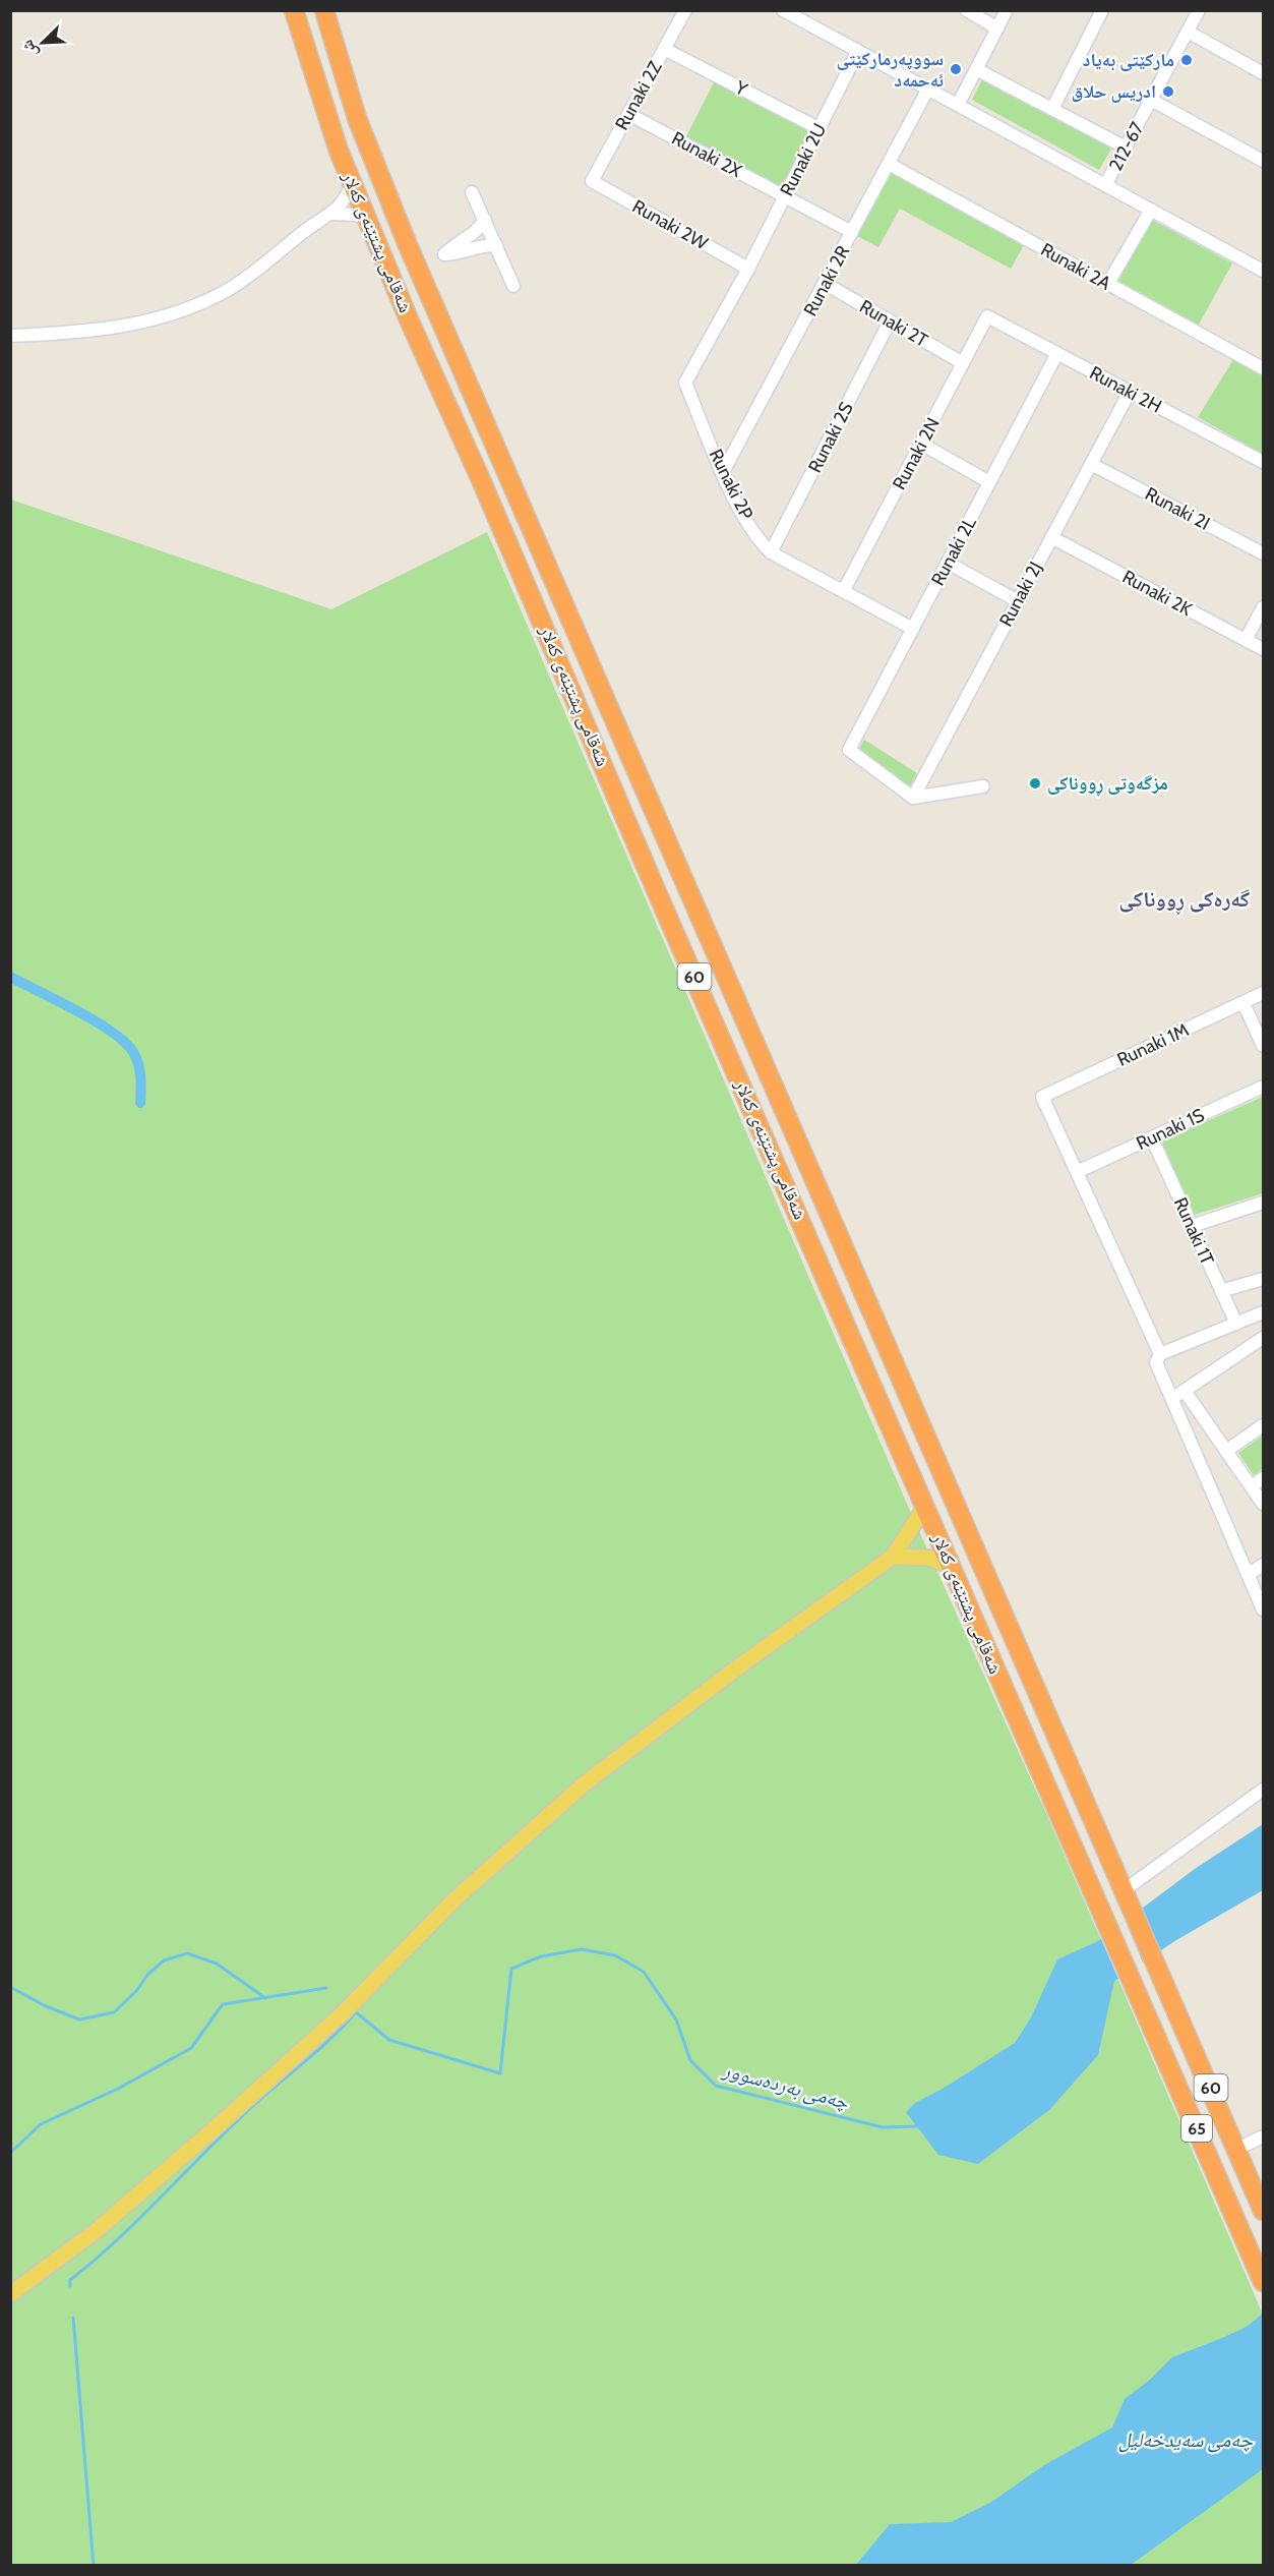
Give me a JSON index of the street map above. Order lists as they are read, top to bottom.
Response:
{
  "streets": {
    "highway": ["شەقامی پشتێنەی کەلار", "60", "65"],
    "street": [
      "Y",
      "Runaki 2Z",
      "212-67",
      "Runaki 2X",
      "Runaki 2U",
      "Runaki 2W",
      "Runaki 2A",
      "Runaki 2R",
      "Runaki 2T",
      "Runaki 2H",
      "Runaki 2S",
      "Runaki 2N",
      "Runaki 2P",
      "Runaki 2I",
      "Runaki 2L",
      "Runaki 2K",
      "Runaki 2J",
      "Runaki 1M",
      "Runaki 1S",
      "Runaki 1T"
    ]
  },
  "crossings": [
    ["Y", "Runaki 2Z"],
    ["Y", "Runaki 2U"],
    ["Runaki 2Z", "Runaki 2X"],
    ["Runaki 2Z", "Runaki 2W"],
    ["Runaki 2X", "Runaki 2U"],
    ["Runaki 2X", "Runaki 2R"],
    ["Runaki 2U", "Runaki 2W"],
    ["Runaki 2U", "Runaki 2P"],
    ["Runaki 2W", "Runaki 2P"],
    ["Runaki 2A", "Runaki 2R"],
    ["Runaki 2R", "Runaki 2T"],
    ["Runaki 2R", "Runaki 2P"],
    ["Runaki 2T", "Runaki 2S"],
    ["Runaki 2T", "Runaki 2N"],
    ["Runaki 2H", "Runaki 2N"],
    ["Runaki 2H", "Runaki 2L"],
    ["Runaki 2H", "Runaki 2J"],
    ["Runaki 2S", "Runaki 2P"],
    ["Runaki 2N", "Runaki 2P"],
    ["Runaki 2P", "Runaki 2L"],
    ["Runaki 2I", "Runaki 2J"],
    ["Runaki 2L", "Runaki 2J"],
    ["Runaki 2K", "Runaki 2J"],
    ["Runaki 1M", "Runaki 1S"],
    ["Runaki 1S", "Runaki 1T"]
  ],
  "districts": ["گەرەکی ڕووناکی"],
  "water": ["چەمی بەردەسوور", "چەمی سەیدخەلیل"],
  "places": [
    "مارکێتی بەیاد",
    "سووپەرمارکێتی ئەحمەد",
    "ادريس حلاق",
    "مزگەوتی ڕووناکی"
  ],
  "north": "bottom left"
}
